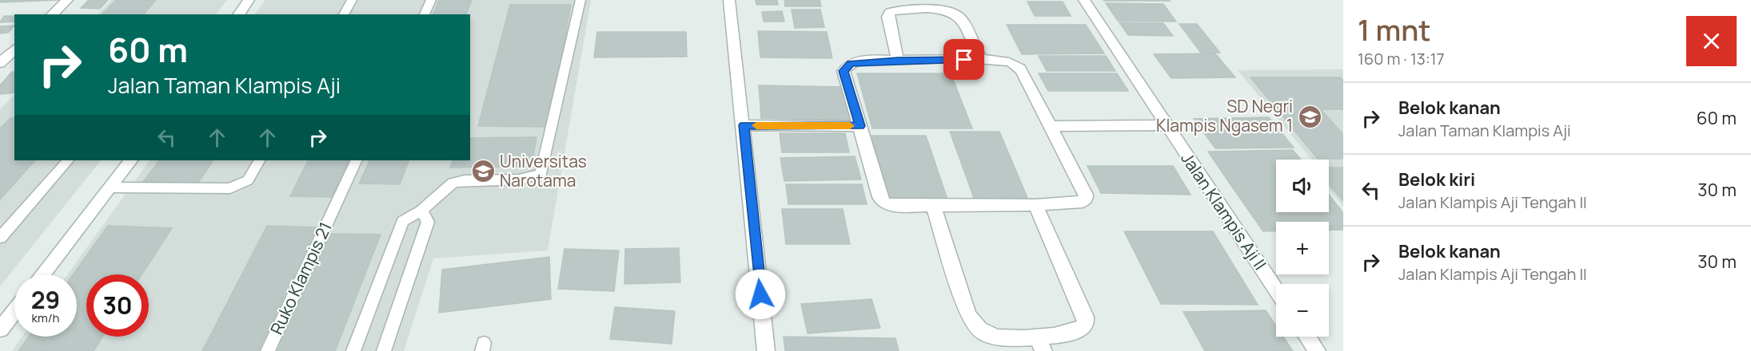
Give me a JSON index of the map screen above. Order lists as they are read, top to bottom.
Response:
{
  "streets": {
    "street": ["Jalan Klampis Aji II"],
    "lane": ["Ruko Klampis 21"]
  },
  "places": {
    "school or university": ["SD Negri Klampis Ngasem 1", "Universitas Narotama"]
  },
  "page": {
    "heading": ["1 mnt", "160 m · 13:17"],
    "turn": ["60 m", "Jalan Taman Klampis Aji"],
    "list": [
      {
        "name": "Belok kanan",
        "note": "Jalan Taman Klampis Aji",
        "value": "60 m"
      },
      {
        "name": "Belok kiri",
        "note": "Jalan Klampis Aji Tengah II",
        "value": "30 m"
      },
      {
        "name": "Belok kanan",
        "note": "Jalan Klampis Aji Tengah II",
        "value": "30 m"
      }
    ],
    "map_buttons": ["+", "−"],
    "speed": "29 km/h",
    "limit": "30"
  }
}
